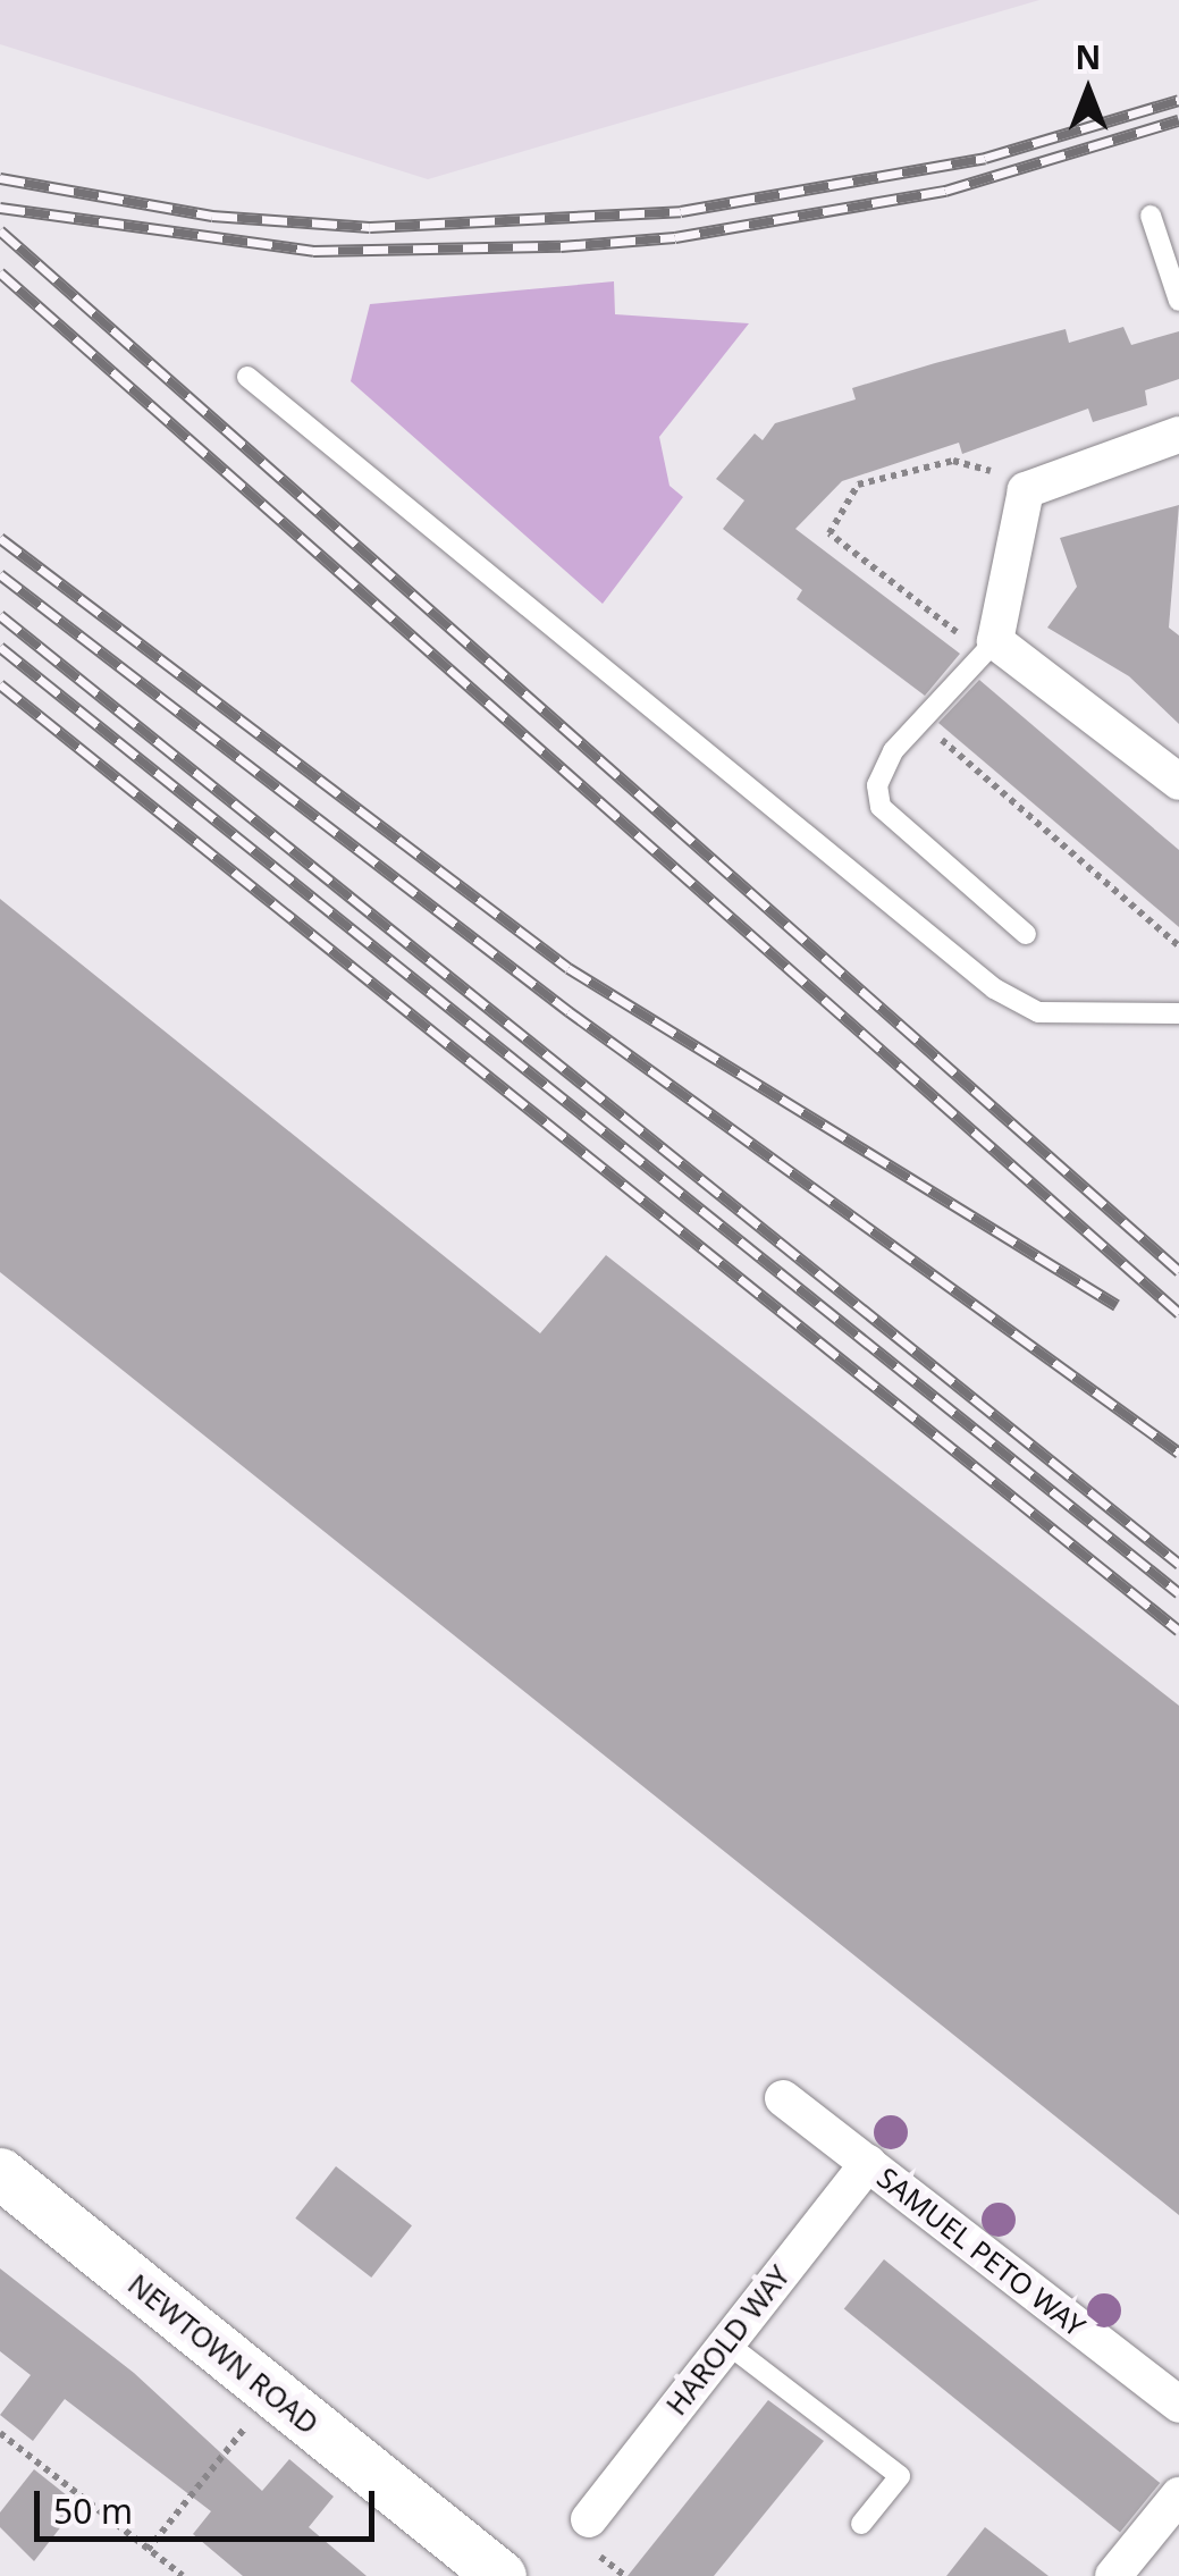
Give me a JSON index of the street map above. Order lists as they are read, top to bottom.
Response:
{
  "streets": {
    "street": ["SAMUEL PETO WAY", "HAROLD WAY", "NEWTOWN ROAD"]
  },
  "crossings": [
    ["SAMUEL PETO WAY", "HAROLD WAY"]
  ],
  "scale_bar": "50 m",
  "north": "top"
}
